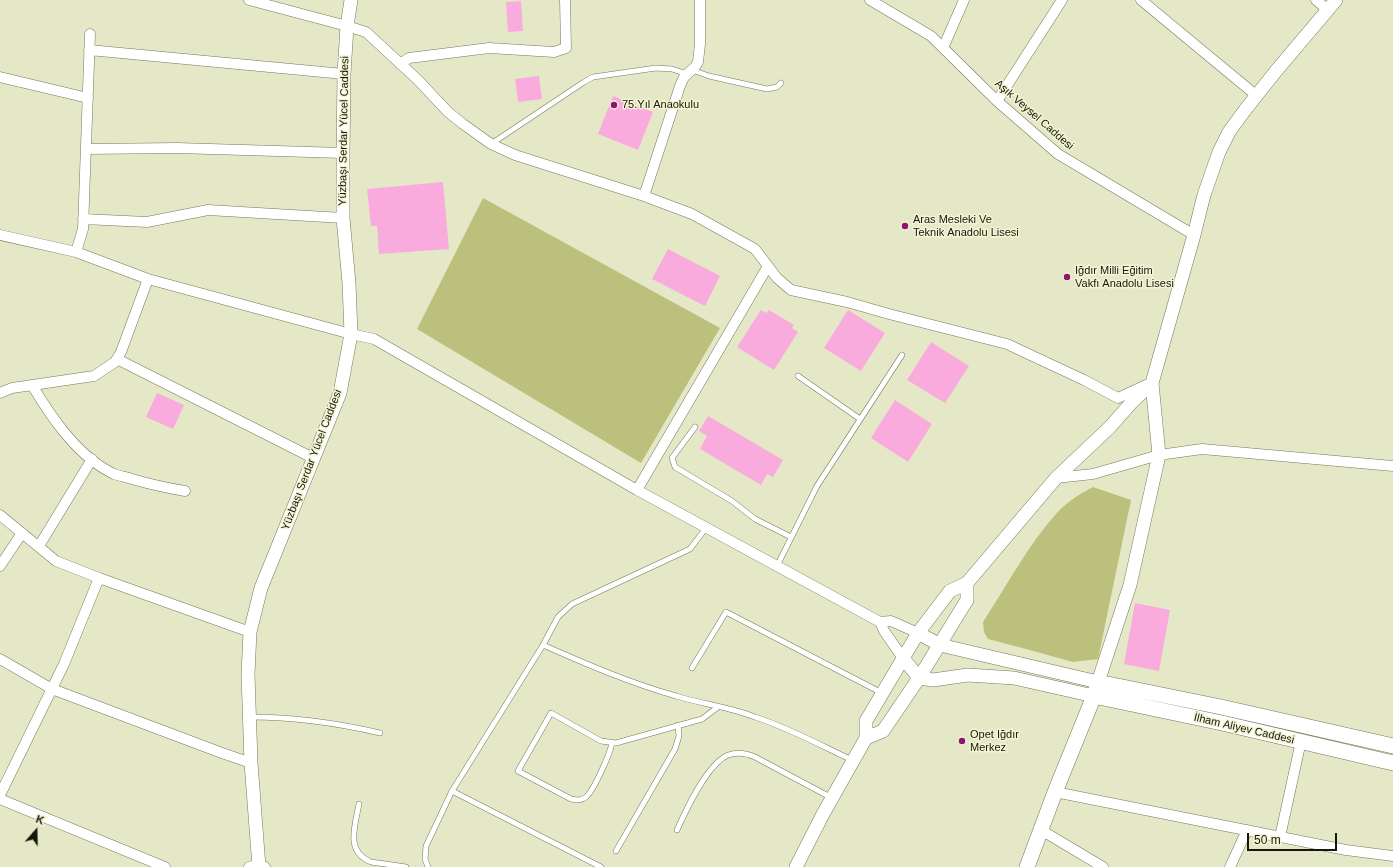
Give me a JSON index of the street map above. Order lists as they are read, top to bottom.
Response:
{
  "streets": {
    "main road": ["İlham Aliyev Caddesi"],
    "street": ["Aşık Veysel Caddesi", "Yüzbaşı Serdar Yücel Caddesi"]
  },
  "places": [
    "75.Yıl Anaokulu",
    "Aras Mesleki Ve Teknik Anadolu Lisesi",
    "Iğdır Milli Eğitim Vakfı Anadolu Lisesi",
    "Opet Iğdır Merkez"
  ],
  "scale_bar": "50 m",
  "north": "top"
}
